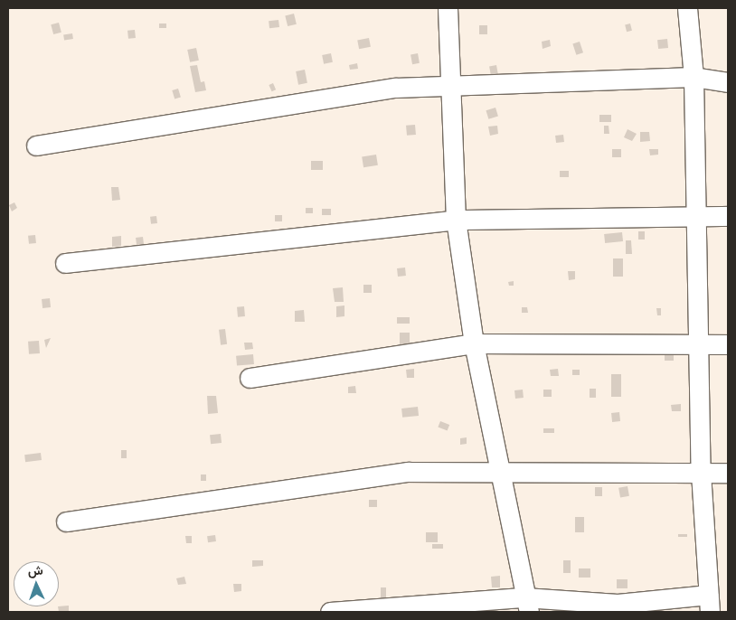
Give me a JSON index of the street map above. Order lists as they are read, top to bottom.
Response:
{
  "north": "top"
}
